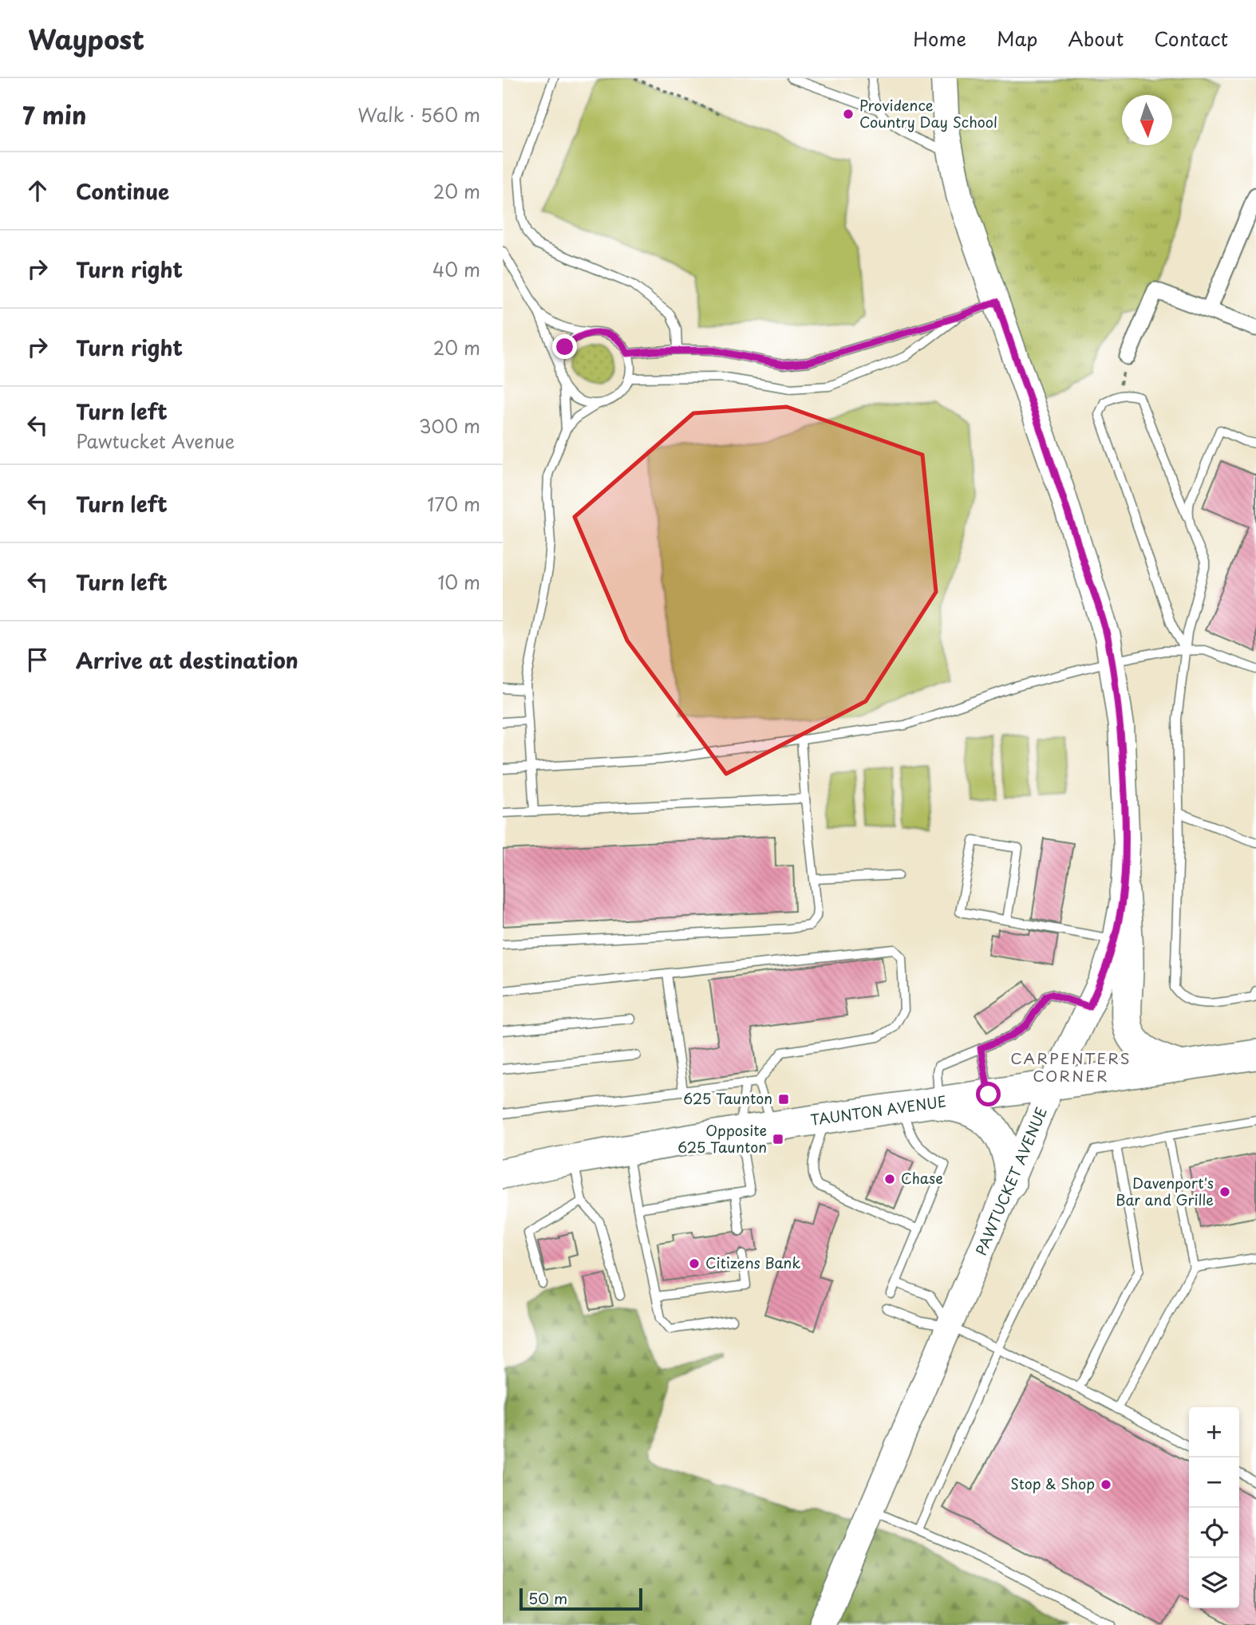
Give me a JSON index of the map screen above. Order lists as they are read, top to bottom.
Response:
{
  "streets": {
    "highway": ["TAUNTON AVENUE"],
    "main road": ["PAWTUCKET AVENUE"]
  },
  "crossings": [
    ["TAUNTON AVENUE", "PAWTUCKET AVENUE"]
  ],
  "districts": ["CARPENTERS CORNER"],
  "places": {
    "other": [
      "Providence Country Day School",
      "Chase",
      "Davenport's Bar and Grille",
      "Citizens Bank",
      "Stop & Shop"
    ],
    "transit": ["625 Taunton", "Opposite 625 Taunton"]
  },
  "scale_bar": "50 m",
  "north": "bottom",
  "page": {
    "header": "Waypost",
    "nav": [
      "Home",
      "Map",
      "About",
      "Contact"
    ],
    "heading": ["7 min", "Walk · 560 m"],
    "list": [
      ["Continue", "20 m"],
      ["Turn right", "40 m"],
      ["Turn right", "20 m"],
      ["Turn left", "Pawtucket Avenue", "300 m"],
      ["Turn left", "170 m"],
      ["Turn left", "10 m"],
      "Arrive at destination"
    ],
    "map_buttons": ["+", "−"],
    "scale": "50 m"
  }
}
